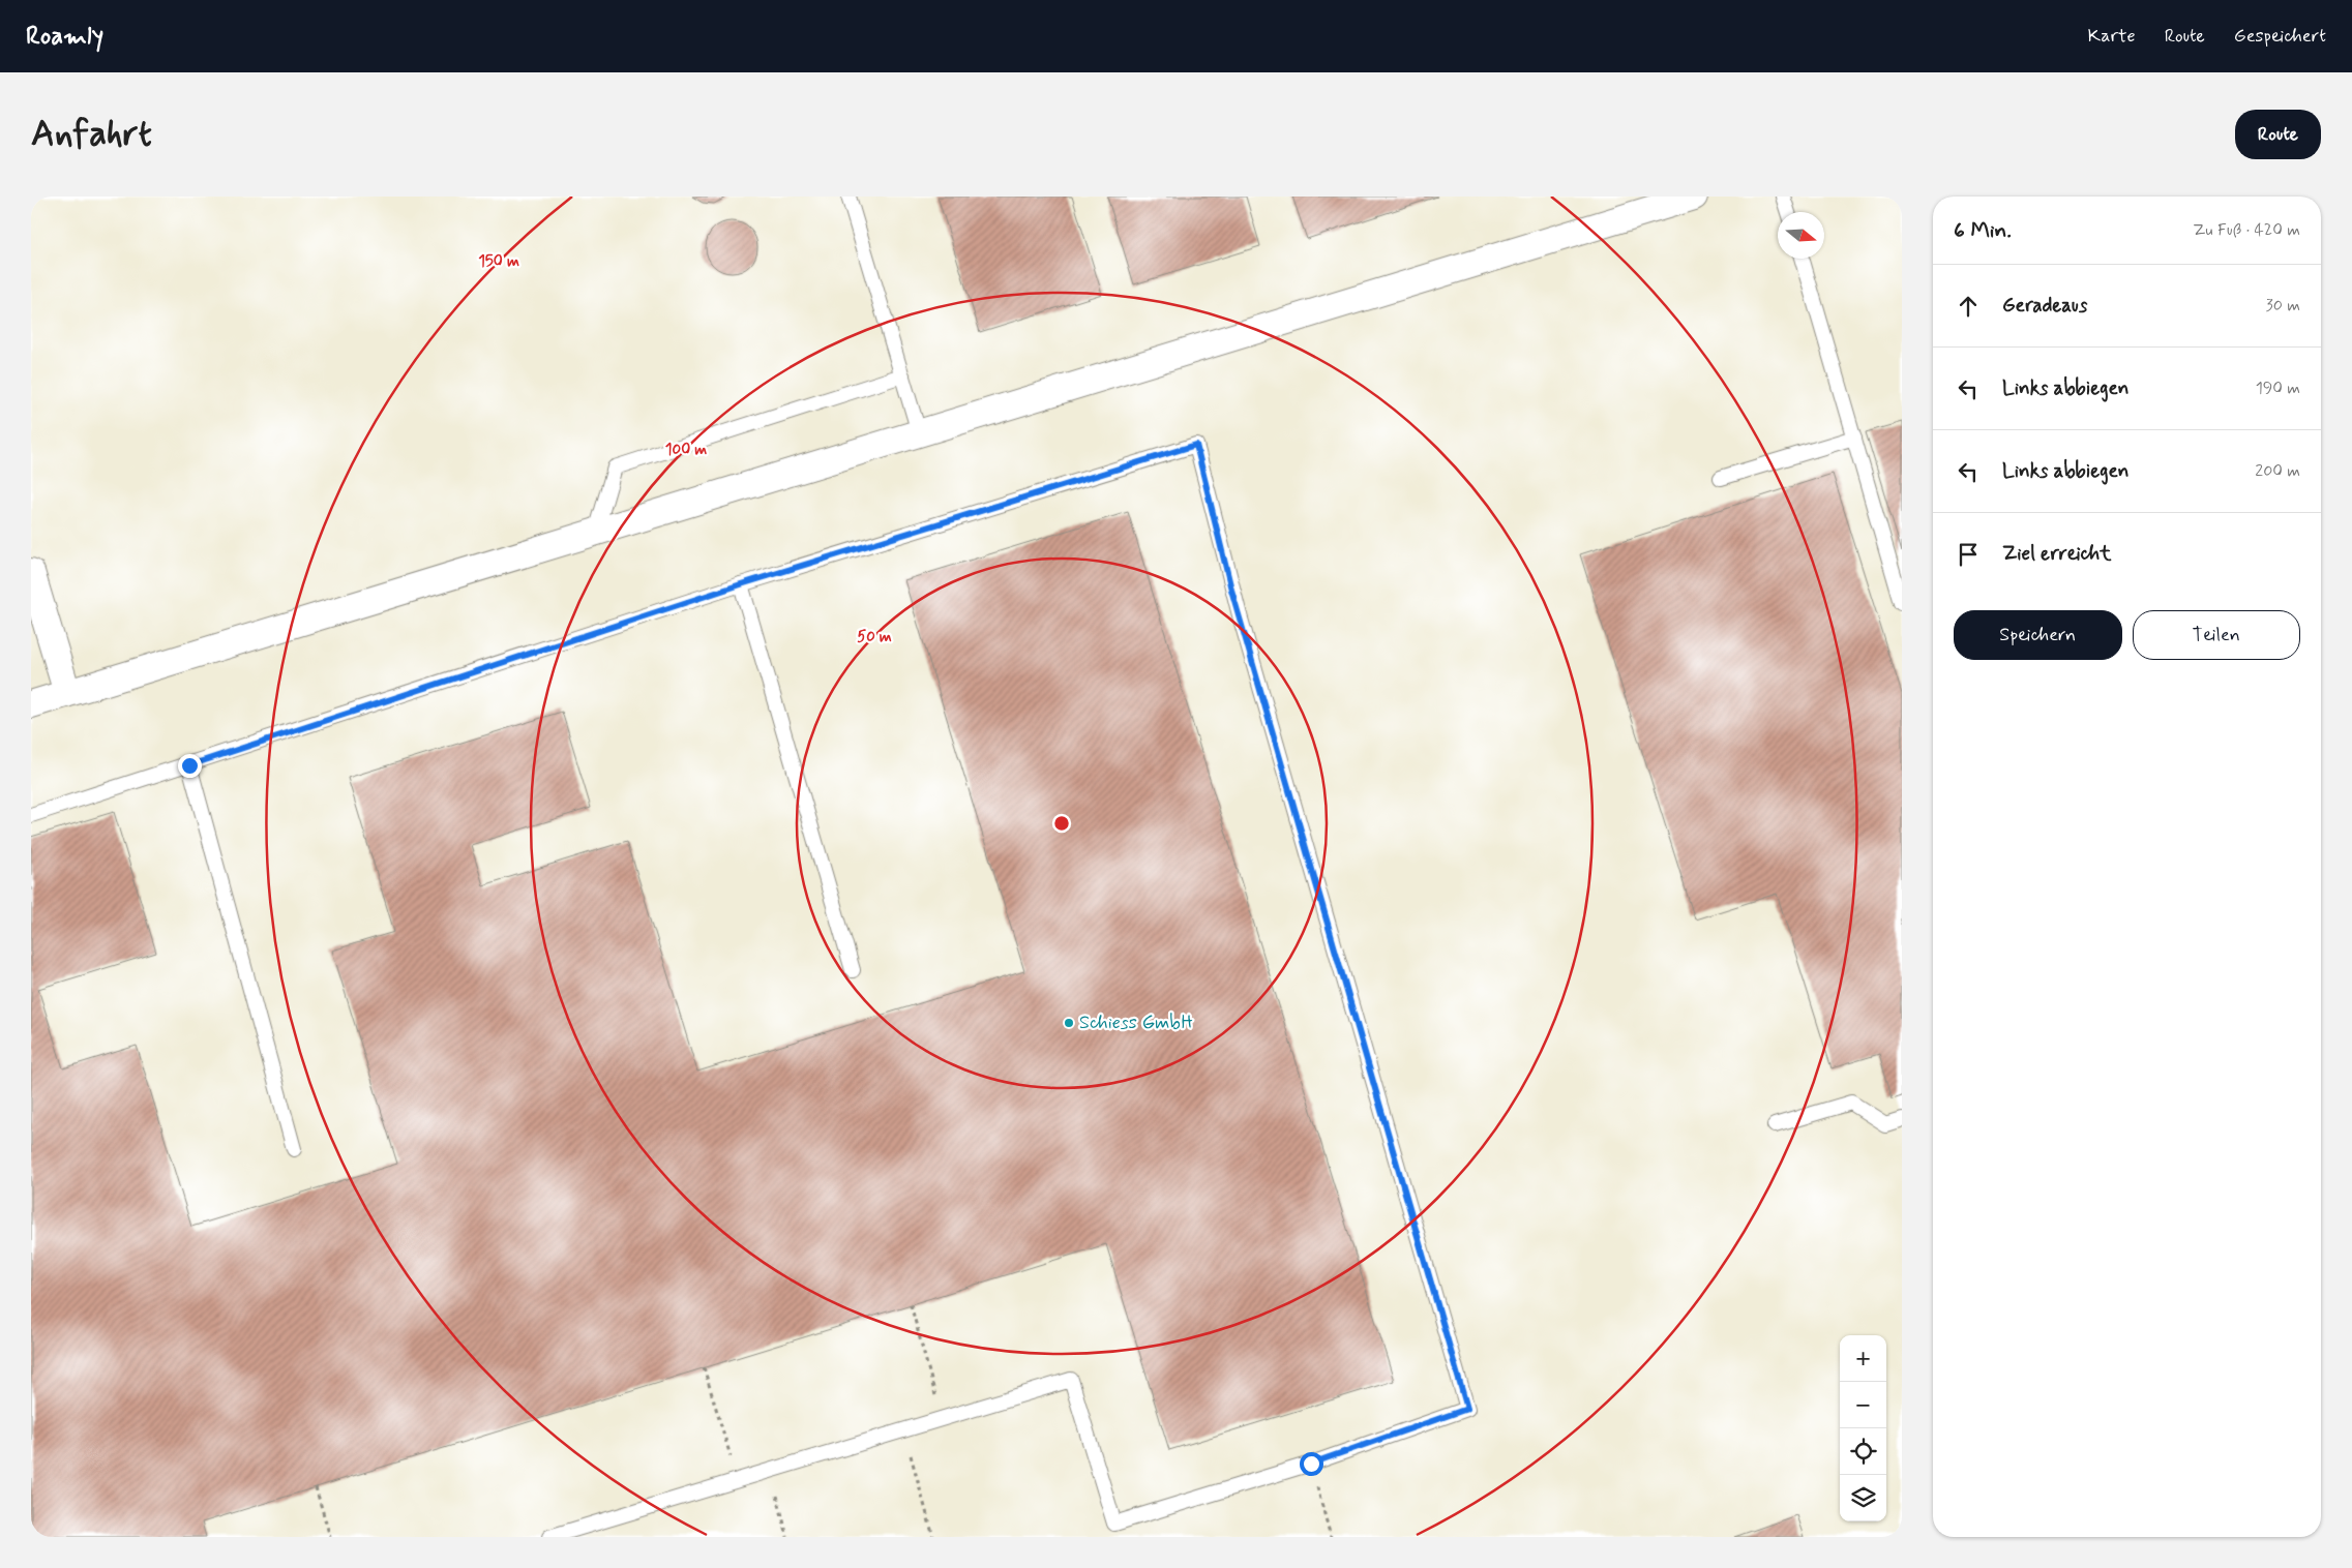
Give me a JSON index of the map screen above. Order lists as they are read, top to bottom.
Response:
{
  "places": ["Schiess GmbH"],
  "north": "right",
  "page": {
    "header": "Roamly",
    "nav": ["Karte", "Route", "Gespeichert"],
    "buttons": [
      "Route",
      ["Speichern", "Teilen"]
    ],
    "title": "Anfahrt",
    "heading": ["6 Min.", "Zu Fuß · 420 m"],
    "list": [
      ["Geradeaus", "30 m"],
      ["Links abbiegen", "190 m"],
      ["Links abbiegen", "200 m"],
      "Ziel erreicht"
    ],
    "map_buttons": ["+", "−"]
  },
  "rings": ["150 m", "100 m", "50 m"]
}
